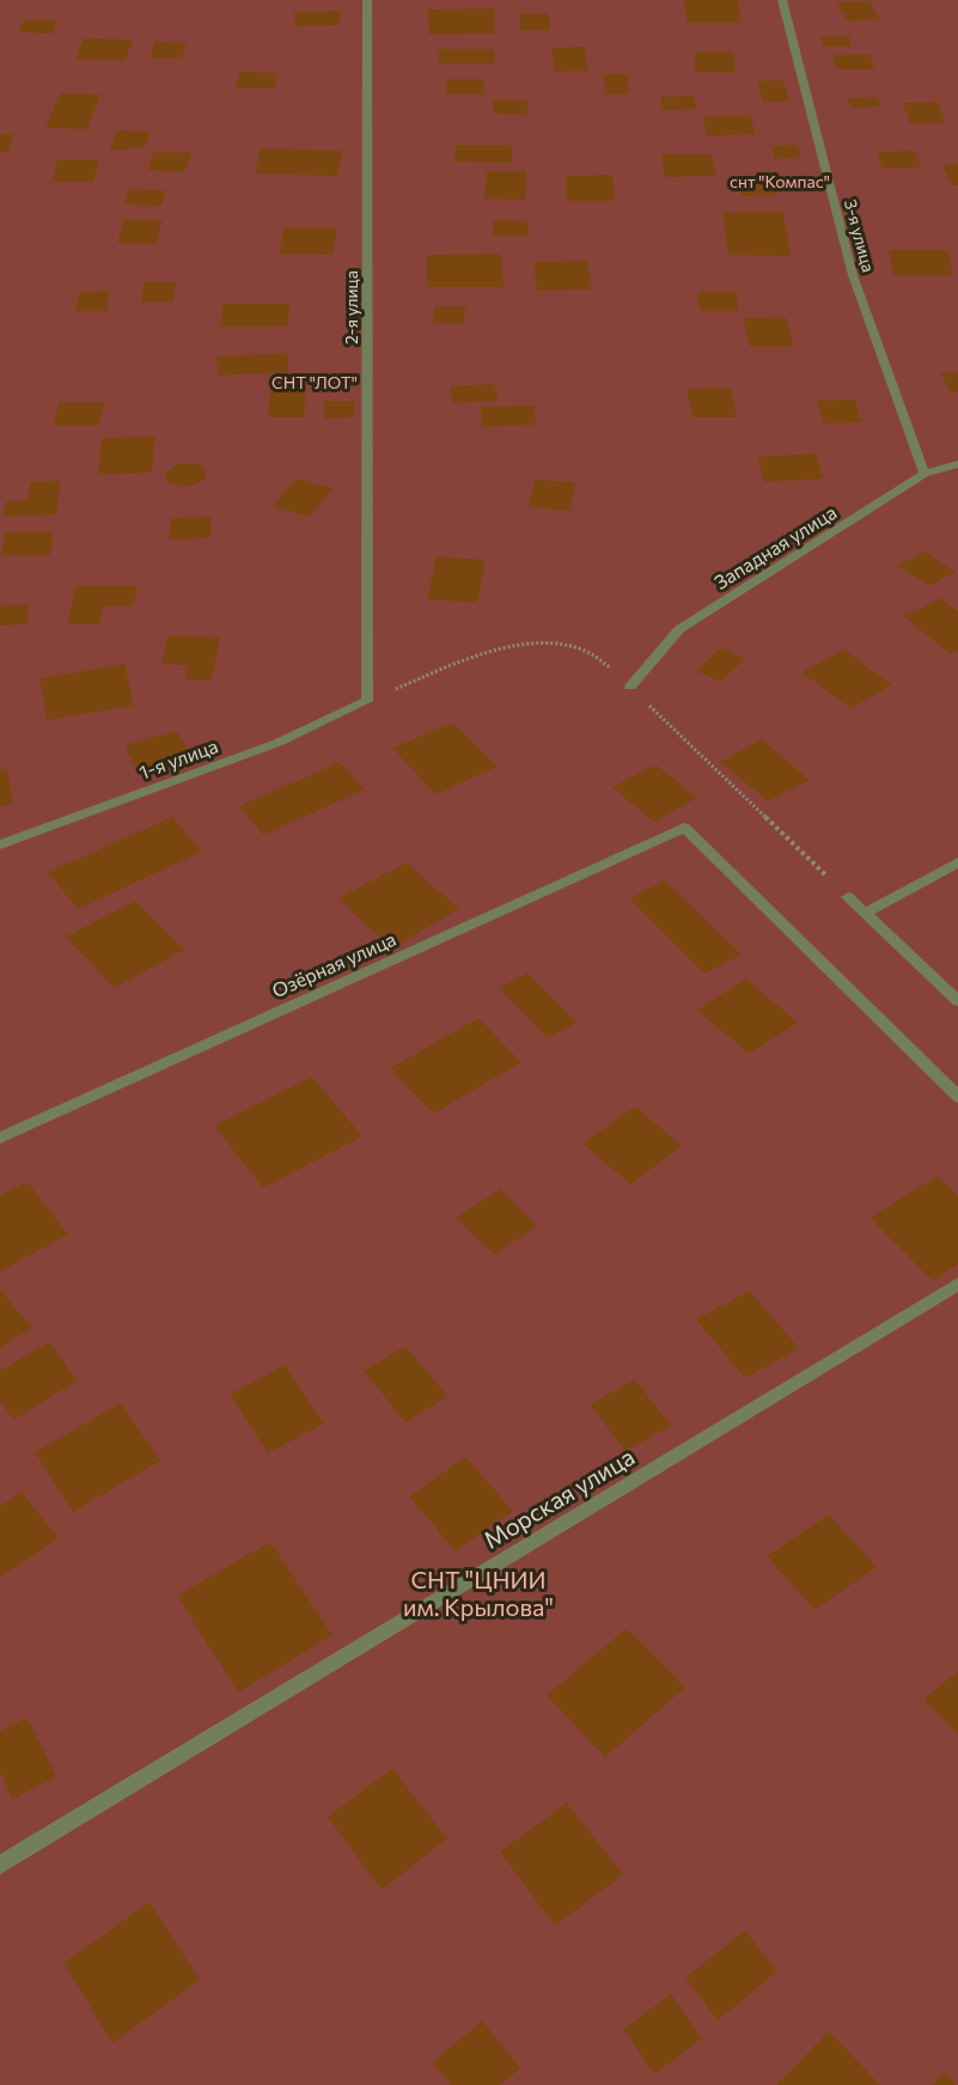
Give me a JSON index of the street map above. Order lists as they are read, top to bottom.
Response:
{
  "streets": {
    "street": [
      "3-я улица",
      "2-я улица",
      "Западная улица",
      "1-я улица",
      "Озёрная улица",
      "Морская улица"
    ]
  },
  "crossings": [
    ["3-я улица", "Западная улица"],
    ["2-я улица", "1-я улица"]
  ],
  "parks": ["снт \"Компас\"", "СНТ \"ЛОТ\"", "СНТ \"ЦНИИ им. Крылова\""]
}
